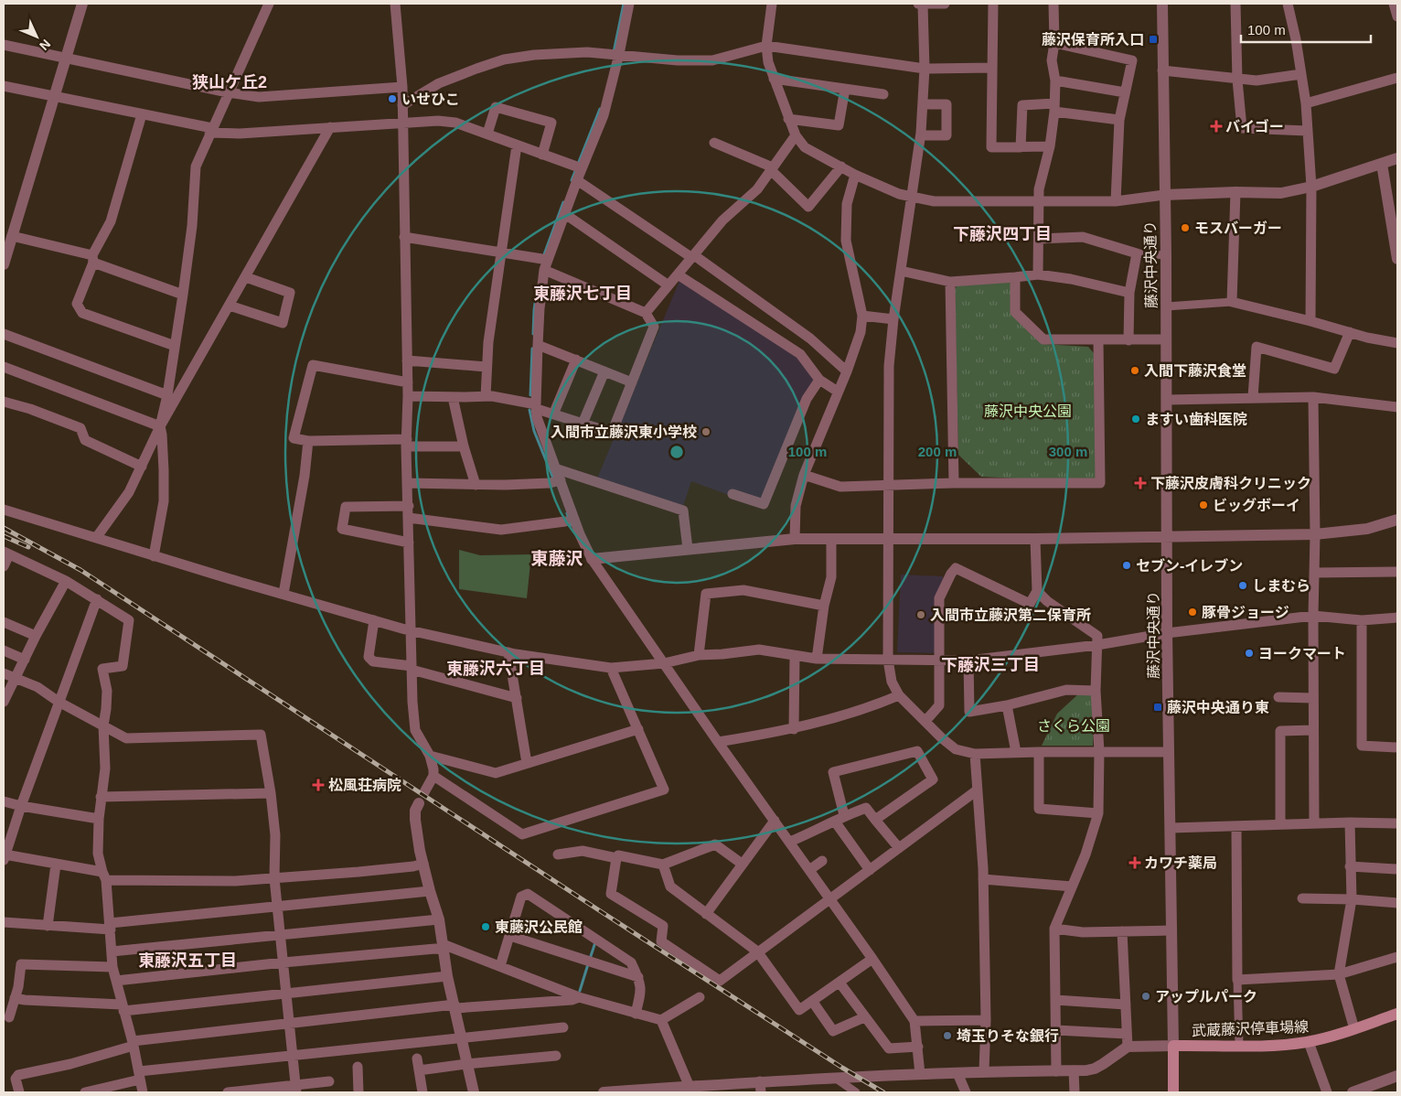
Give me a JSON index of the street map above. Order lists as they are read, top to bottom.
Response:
{
  "streets": {
    "main road": ["武蔵藤沢停車場線"],
    "street": ["藤沢中央通り"]
  },
  "crossings": [
    ["藤沢中央通り", "武蔵藤沢停車場線"]
  ],
  "districts": [
    "狭山ケ丘2",
    "下藤沢四丁目",
    "東藤沢七丁目",
    "東藤沢",
    "下藤沢三丁目",
    "東藤沢六丁目",
    "東藤沢五丁目"
  ],
  "parks": ["藤沢中央公園", "さくら公園"],
  "places": {
    "transit": ["藤沢保育所入口", "藤沢中央通り東"],
    "other": [
      "いせひこ",
      "モスバーガー",
      "入間下藤沢食堂",
      "ますい歯科医院",
      "入間市立藤沢東小学校",
      "ビッグボーイ",
      "セブン-イレブン",
      "しまむら",
      "豚骨ジョージ",
      "入間市立藤沢第二保育所",
      "ヨークマート",
      "東藤沢公民館",
      "アップルパーク",
      "埼玉りそな銀行"
    ],
    "health": [
      "バイゴー",
      "下藤沢皮膚科クリニック",
      "松風荘病院",
      "カワチ薬局"
    ]
  },
  "scale_bar": "100 m",
  "north": "bottom right",
  "rings": ["100 m", "200 m", "300 m"]
}
